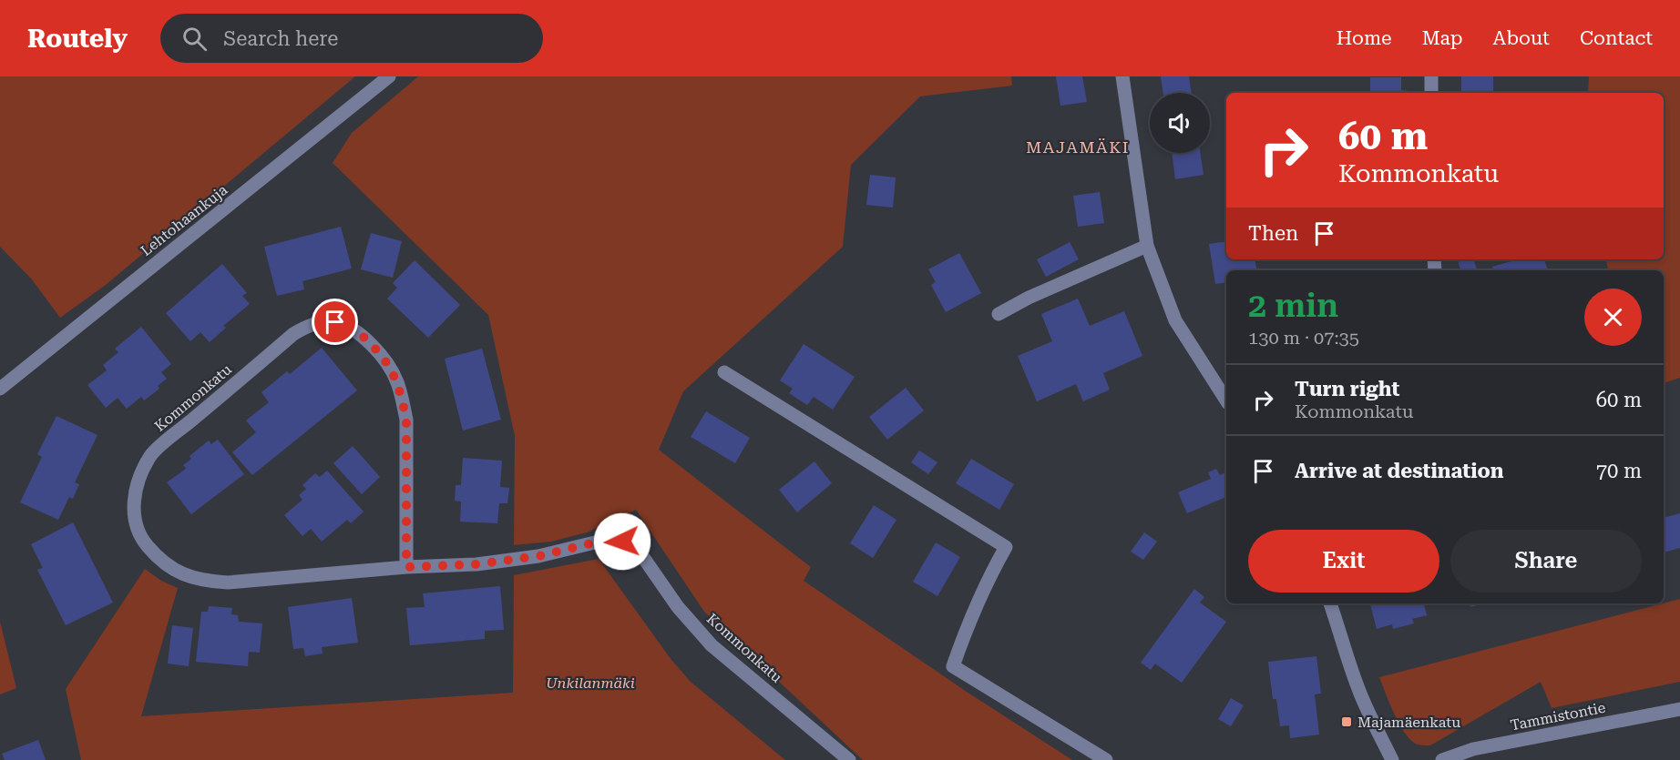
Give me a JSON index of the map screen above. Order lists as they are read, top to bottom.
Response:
{
  "streets": {
    "street": ["Lehtohaankuja", "Kommonkatu", "Tammistontie"]
  },
  "districts": ["MAJAMÄKI"],
  "parks": ["Unkilanmäki"],
  "places": {
    "transit": ["Majamäenkatu"]
  },
  "page": {
    "header": "Routely",
    "search": "Search here",
    "nav": [
      "Home",
      "Map",
      "About",
      "Contact"
    ],
    "turn": ["60 m", "Kommonkatu"],
    "then": "Then",
    "heading": ["2 min", "130 m · 07:35"],
    "list": [
      {
        "name": "Turn right",
        "note": "Kommonkatu",
        "value": "60 m"
      },
      {
        "name": "Arrive at destination",
        "value": "70 m"
      }
    ],
    "buttons": ["Exit", "Share"]
  }
}
